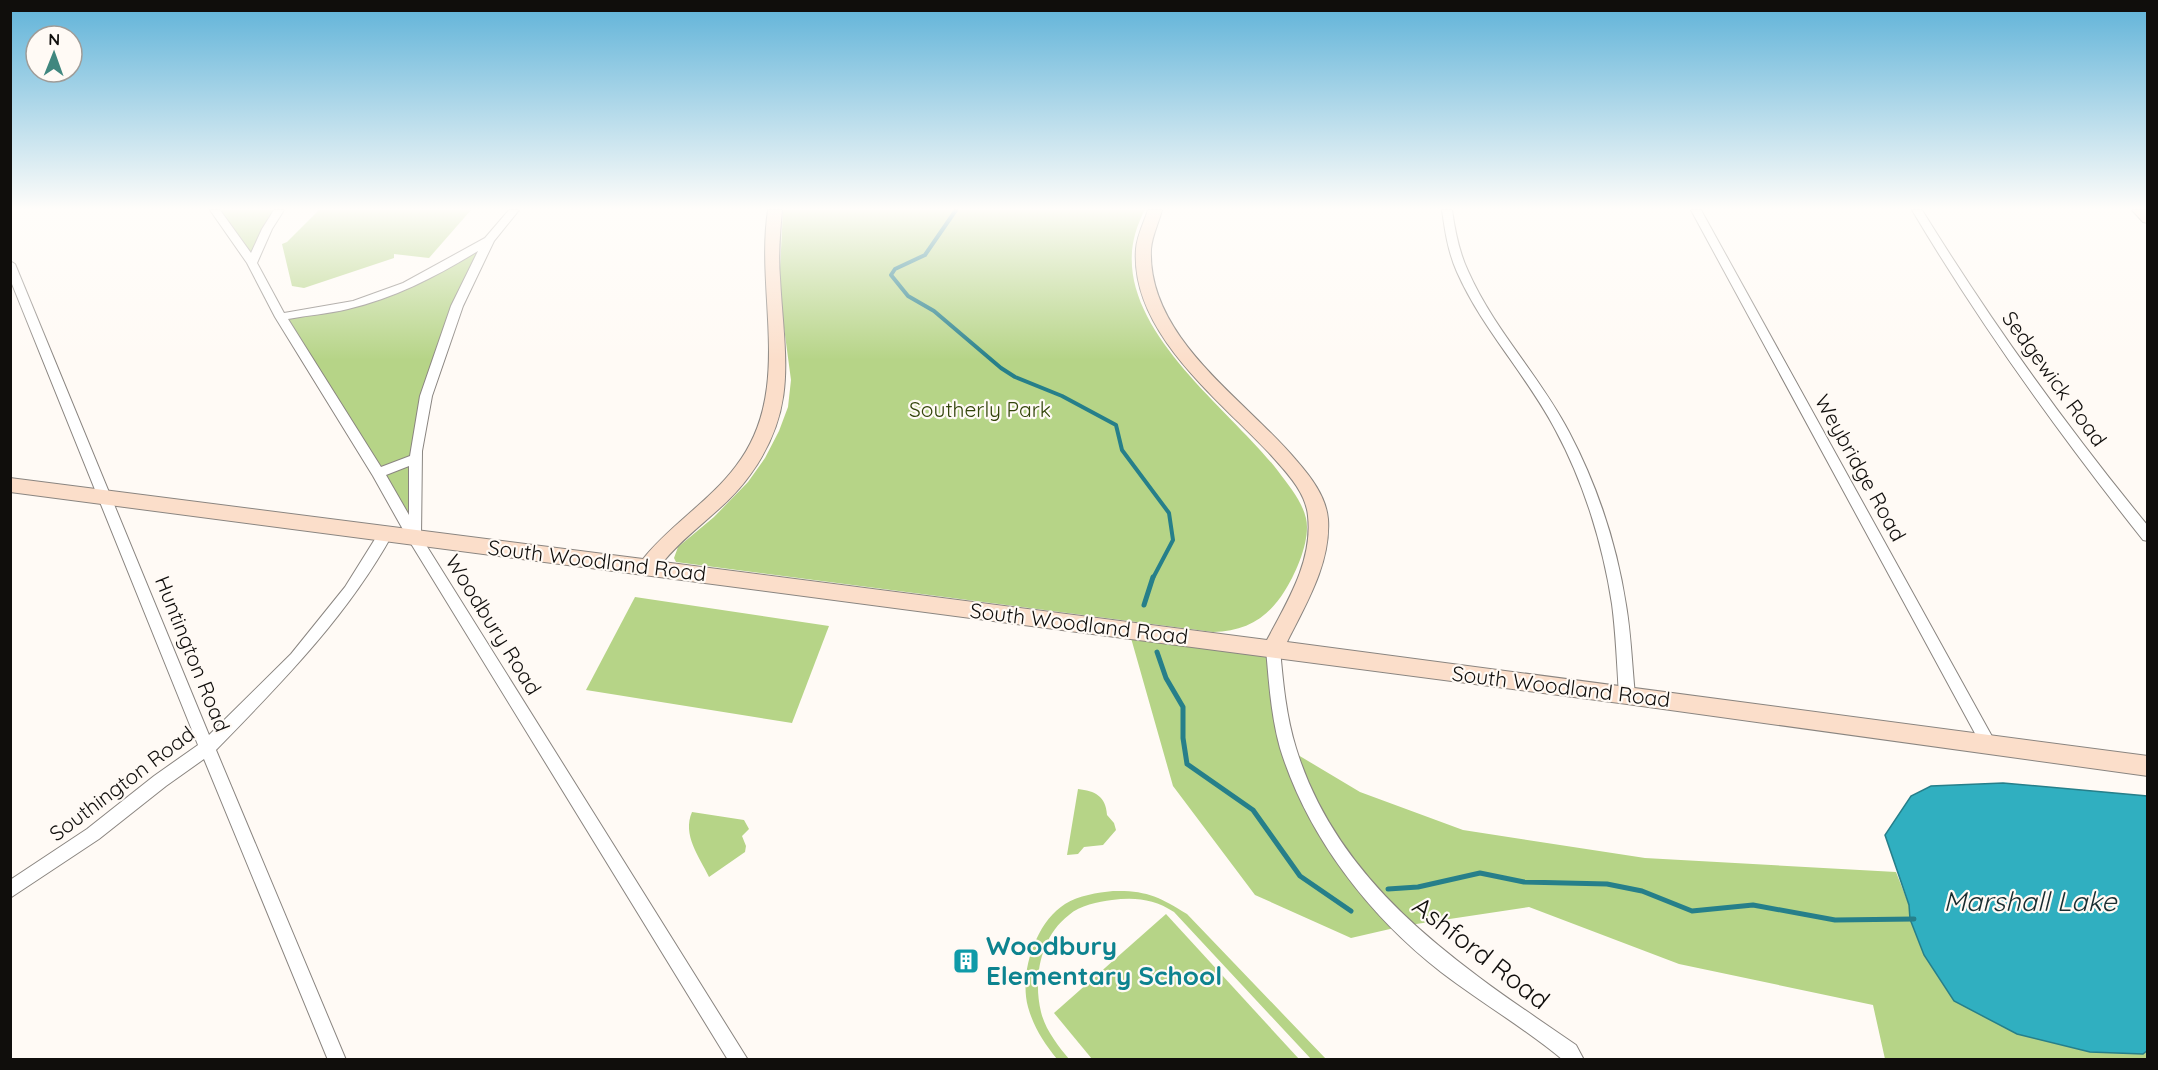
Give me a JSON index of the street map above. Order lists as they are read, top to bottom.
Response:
{
  "streets": {
    "street": [
      "Sedgewick Road",
      "Weybridge Road",
      "South Woodland Road",
      "Woodbury Road",
      "Huntington Road",
      "Southington Road",
      "Ashford Road"
    ]
  },
  "crossings": [
    ["Weybridge Road", "South Woodland Road"],
    ["South Woodland Road", "Woodbury Road"],
    ["South Woodland Road", "Huntington Road"],
    ["South Woodland Road", "Southington Road"],
    ["South Woodland Road", "Ashford Road"],
    ["Huntington Road", "Southington Road"]
  ],
  "water": ["Marshall Lake"],
  "parks": ["Southerly Park"],
  "places": {
    "building": ["Woodbury Elementary School"]
  },
  "north": "top"
}
